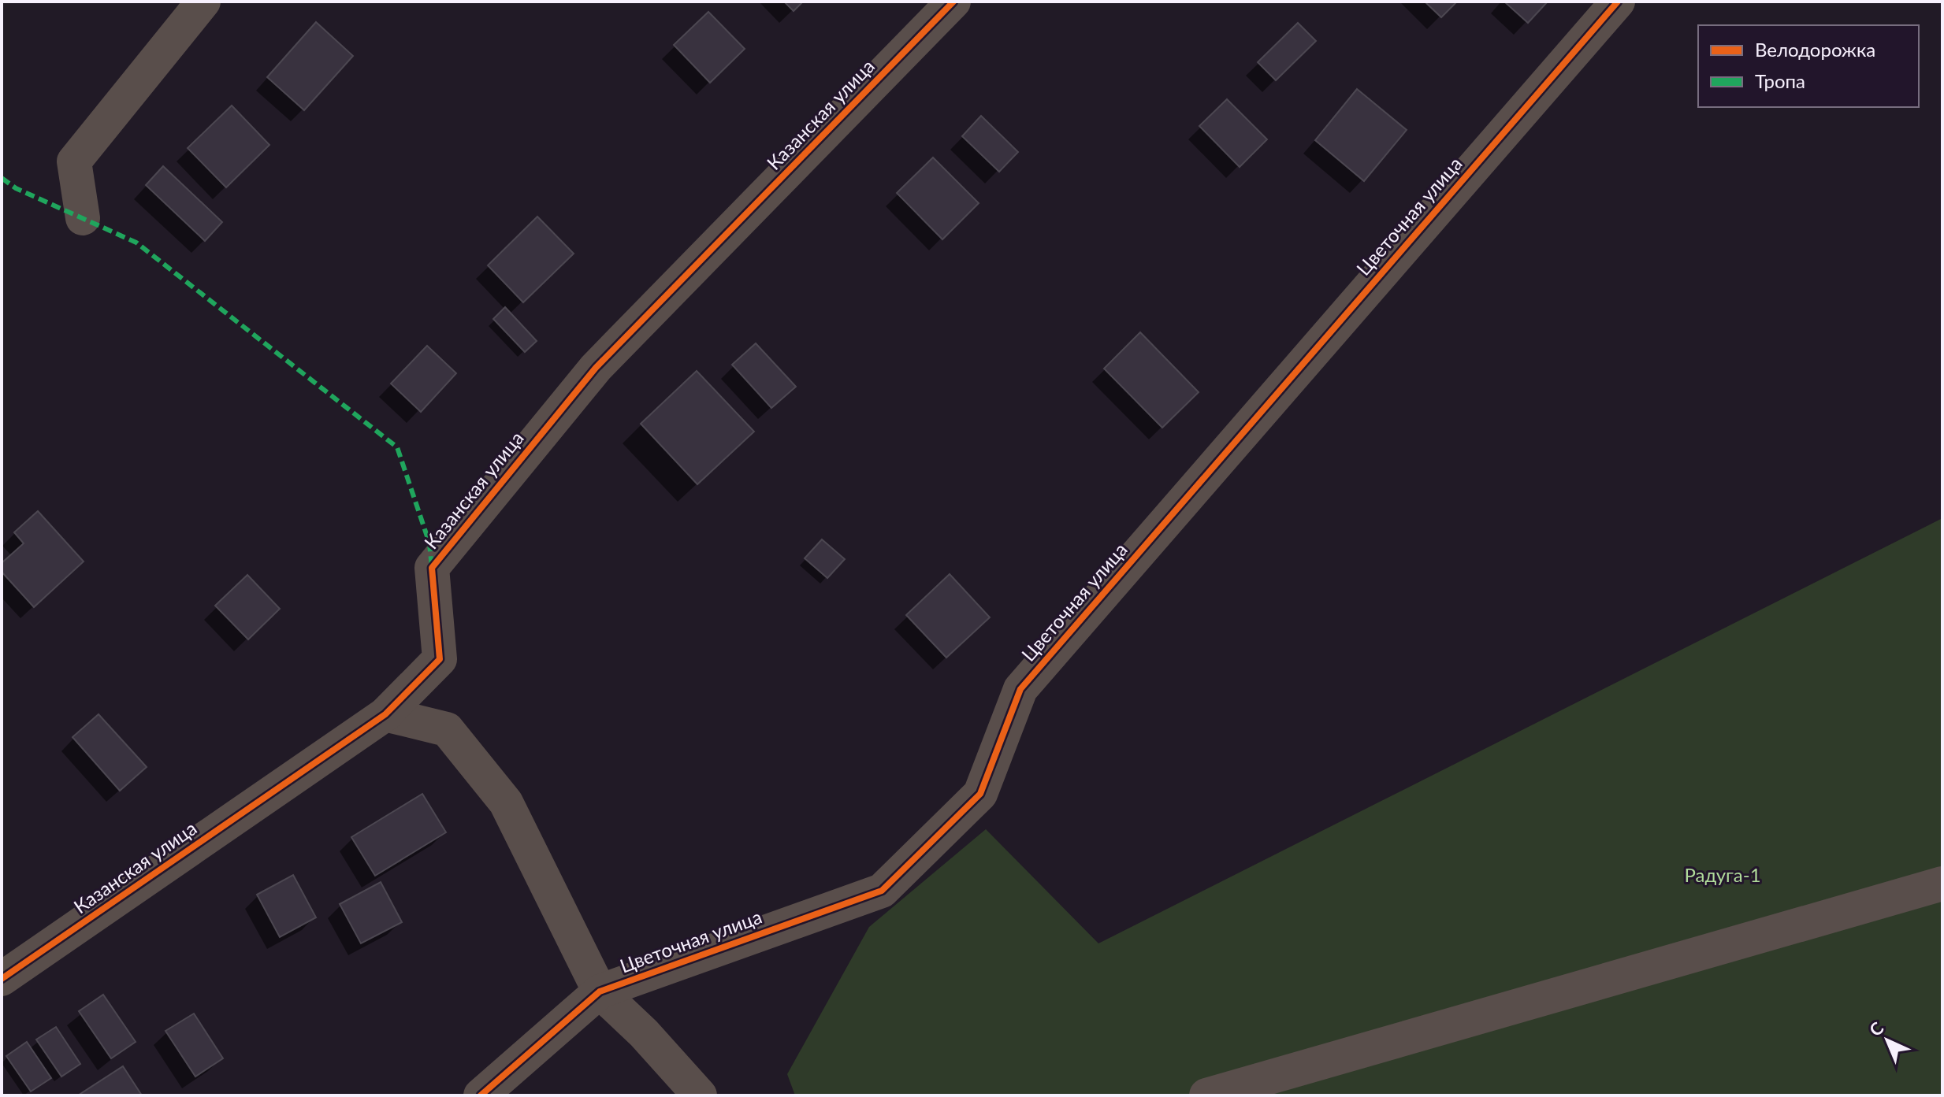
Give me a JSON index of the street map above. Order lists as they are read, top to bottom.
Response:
{
  "streets": {
    "street": ["Казанская улица", "Цветочная улица"]
  },
  "parks": ["Радуга-1"],
  "legend": ["Велодорожка", "Тропа"],
  "north": "top left"
}
